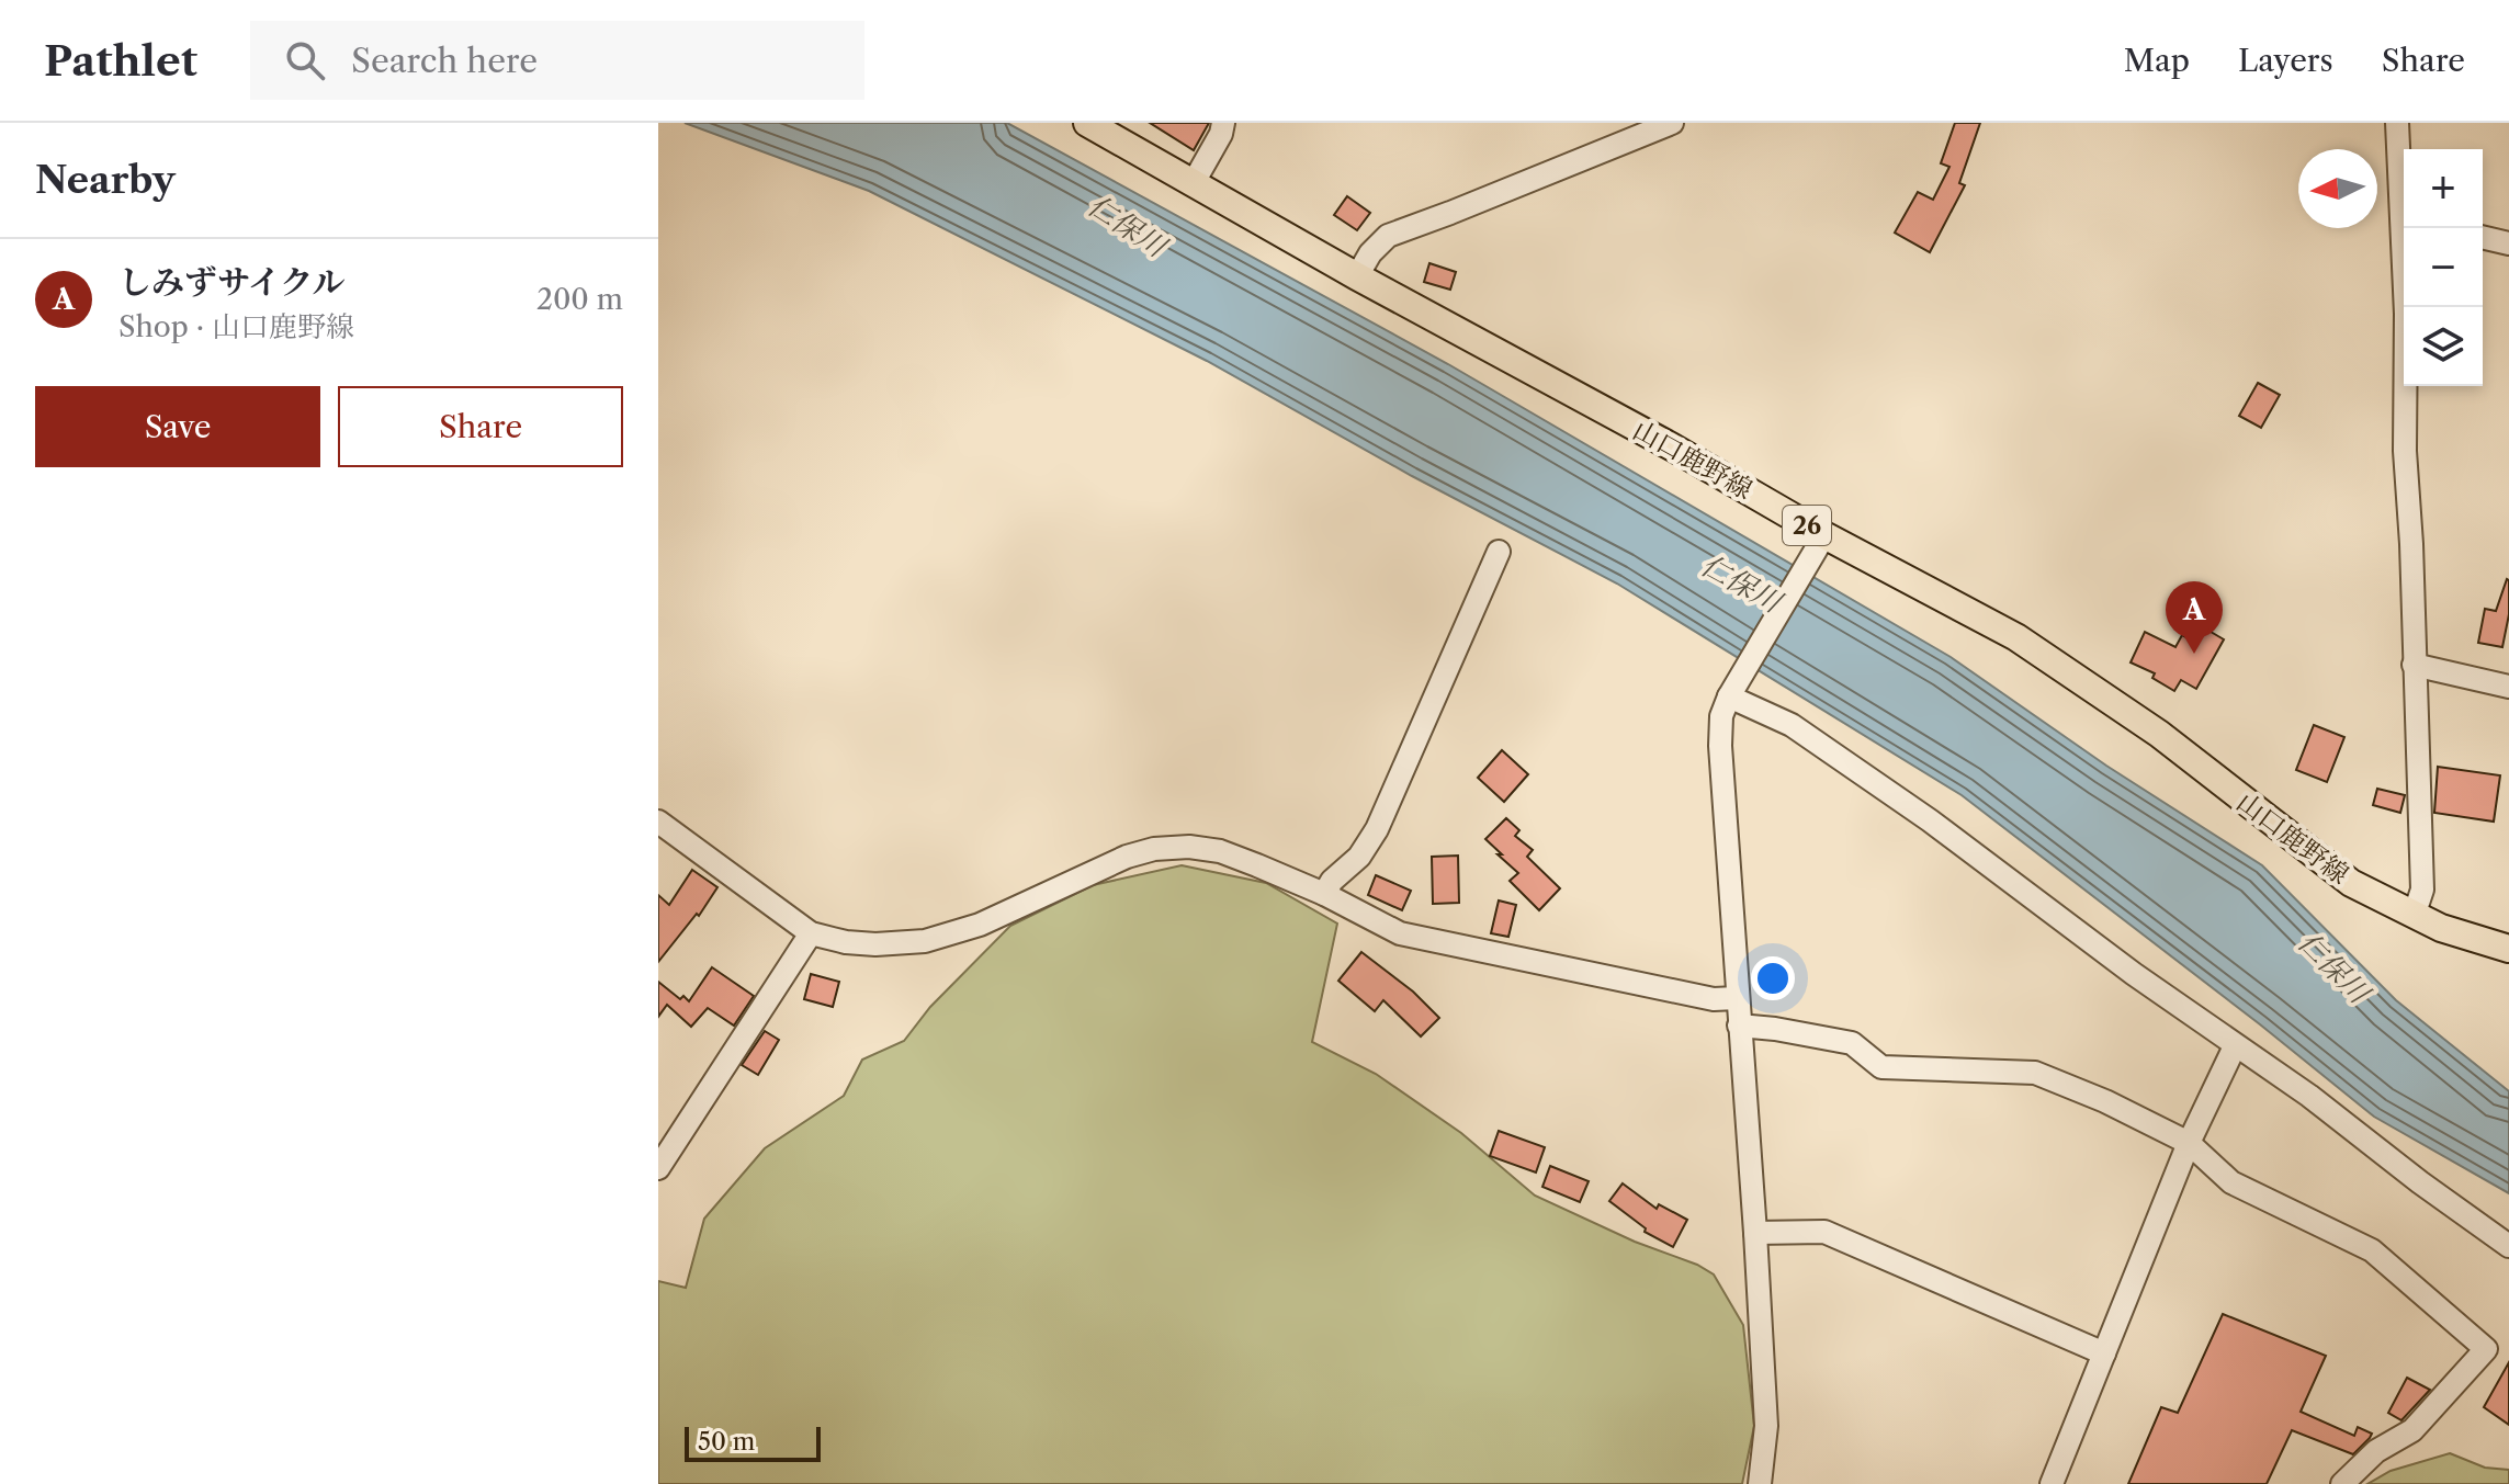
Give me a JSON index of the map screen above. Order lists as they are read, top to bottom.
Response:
{
  "streets": {
    "main road": ["山口鹿野線", "26"]
  },
  "water": ["仁保川"],
  "scale_bar": "50 m",
  "north": "left",
  "page": {
    "header": "Pathlet",
    "search": "Search here",
    "nav": ["Map", "Layers", "Share"],
    "heading": "Nearby",
    "map_buttons": ["+", "−"],
    "list": [
      {
        "mark": "A",
        "name": "しみずサイクル",
        "note": "Shop · 山口鹿野線",
        "value": "200 m"
      }
    ],
    "buttons": ["Save", "Share"],
    "pins": "A",
    "scale": "50 m"
  }
}
